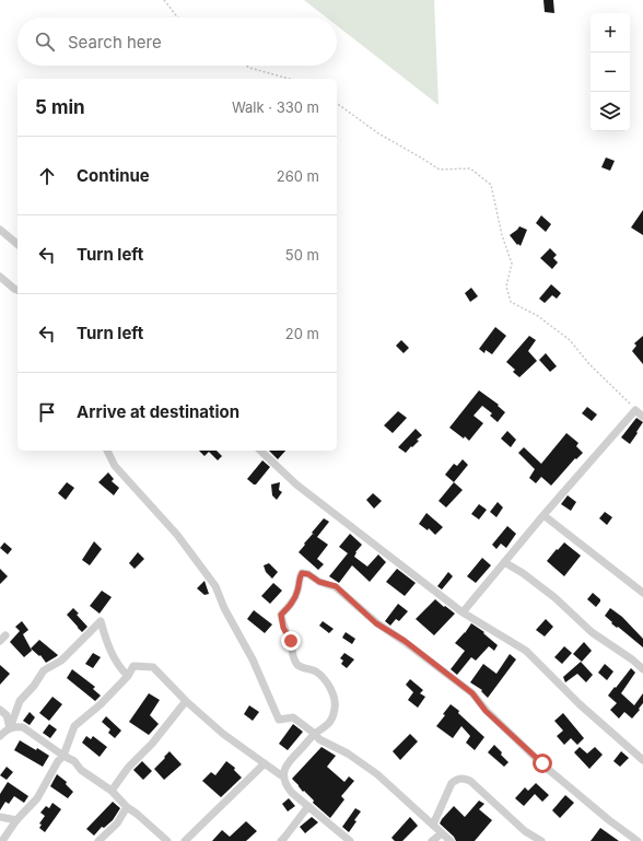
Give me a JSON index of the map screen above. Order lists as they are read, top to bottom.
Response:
{
  "page": {
    "map_buttons": ["+", "−"],
    "search": "Search here",
    "heading": ["5 min", "Walk · 330 m"],
    "list": [
      ["Continue", "260 m"],
      ["Turn left", "50 m"],
      ["Turn left", "20 m"],
      "Arrive at destination"
    ]
  }
}
